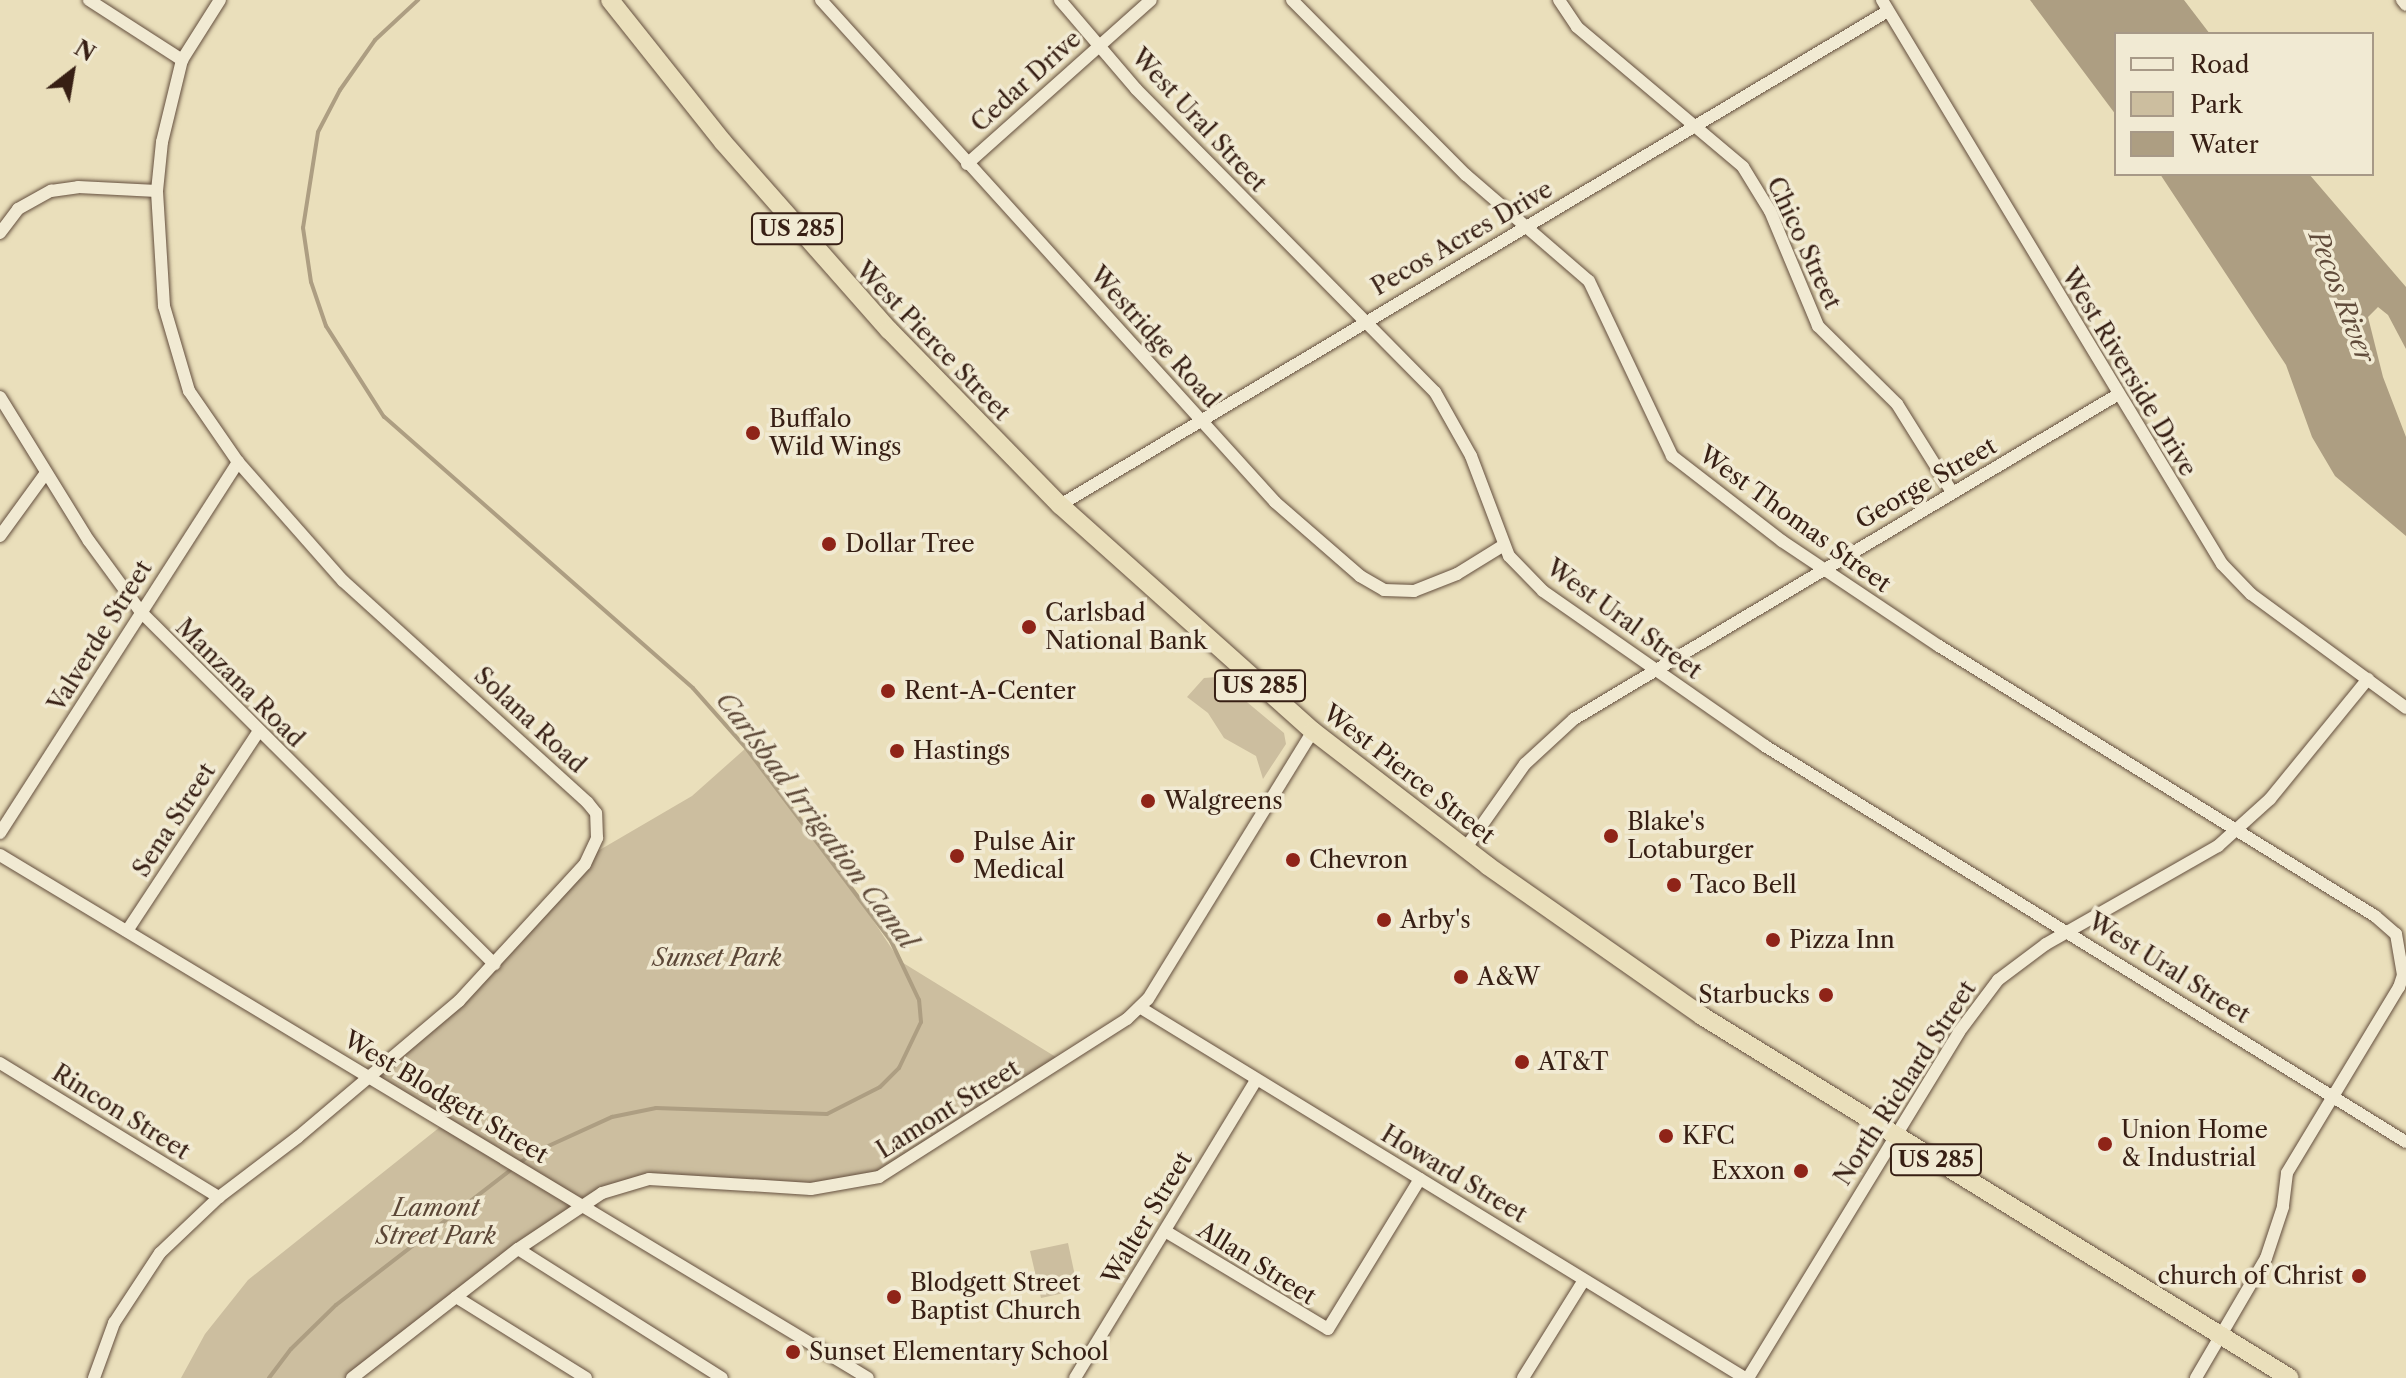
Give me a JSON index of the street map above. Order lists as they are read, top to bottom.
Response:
{
  "streets": {
    "highway": ["US 285", "West Pierce Street"],
    "street": [
      "Cedar Drive",
      "West Ural Street",
      "Pecos Acres Drive",
      "Chico Street",
      "Westridge Road",
      "West Riverside Drive",
      "George Street",
      "West Thomas Street",
      "Valverde Street",
      "Manzana Road",
      "Solana Road",
      "Sena Street",
      "North Richard Street",
      "West Blodgett Street",
      "Lamont Street",
      "Rincon Street",
      "Howard Street",
      "Walter Street",
      "Allan Street"
    ]
  },
  "crossings": [
    ["Cedar Drive", "West Ural Street"],
    ["Cedar Drive", "Westridge Road"],
    ["West Ural Street", "Pecos Acres Drive"],
    ["West Ural Street", "Westridge Road"],
    ["West Ural Street", "George Street"],
    ["West Ural Street", "West Thomas Street"],
    ["West Ural Street", "North Richard Street"],
    ["Pecos Acres Drive", "Chico Street"],
    ["Pecos Acres Drive", "Westridge Road"],
    ["Pecos Acres Drive", "West Pierce Street"],
    ["Pecos Acres Drive", "West Riverside Drive"],
    ["Pecos Acres Drive", "West Thomas Street"],
    ["Chico Street", "George Street"],
    ["West Pierce Street", "George Street"],
    ["West Pierce Street", "West Thomas Street"],
    ["West Pierce Street", "North Richard Street"],
    ["West Pierce Street", "Lamont Street"],
    ["West Riverside Drive", "George Street"],
    ["West Riverside Drive", "North Richard Street"],
    ["George Street", "West Thomas Street"],
    ["West Thomas Street", "North Richard Street"],
    ["Valverde Street", "Manzana Road"],
    ["Valverde Street", "Solana Road"],
    ["Manzana Road", "Solana Road"],
    ["Manzana Road", "Sena Street"],
    ["Solana Road", "West Blodgett Street"],
    ["Solana Road", "Rincon Street"],
    ["Sena Street", "West Blodgett Street"],
    ["North Richard Street", "Howard Street"],
    ["West Blodgett Street", "Lamont Street"],
    ["Lamont Street", "Howard Street"],
    ["Howard Street", "Walter Street"],
    ["Howard Street", "Allan Street"],
    ["Walter Street", "Allan Street"]
  ],
  "water": ["Pecos River", "Carlsbad Irrigation Canal"],
  "parks": ["Sunset Park", "Lamont Street Park"],
  "places": [
    "Buffalo Wild Wings",
    "Dollar Tree",
    "Carlsbad National Bank",
    "Rent-A-Center",
    "Hastings",
    "Walgreens",
    "Blake's Lotaburger",
    "Pulse Air Medical",
    "Chevron",
    "Taco Bell",
    "Arby's",
    "Pizza Inn",
    "A&W",
    "Starbucks",
    "AT&T",
    "KFC",
    "Union Home & Industrial",
    "Exxon",
    "church of Christ",
    "Blodgett Street Baptist Church",
    "Sunset Elementary School"
  ],
  "legend": ["Road", "Park", "Water"],
  "north": "top right"
}
